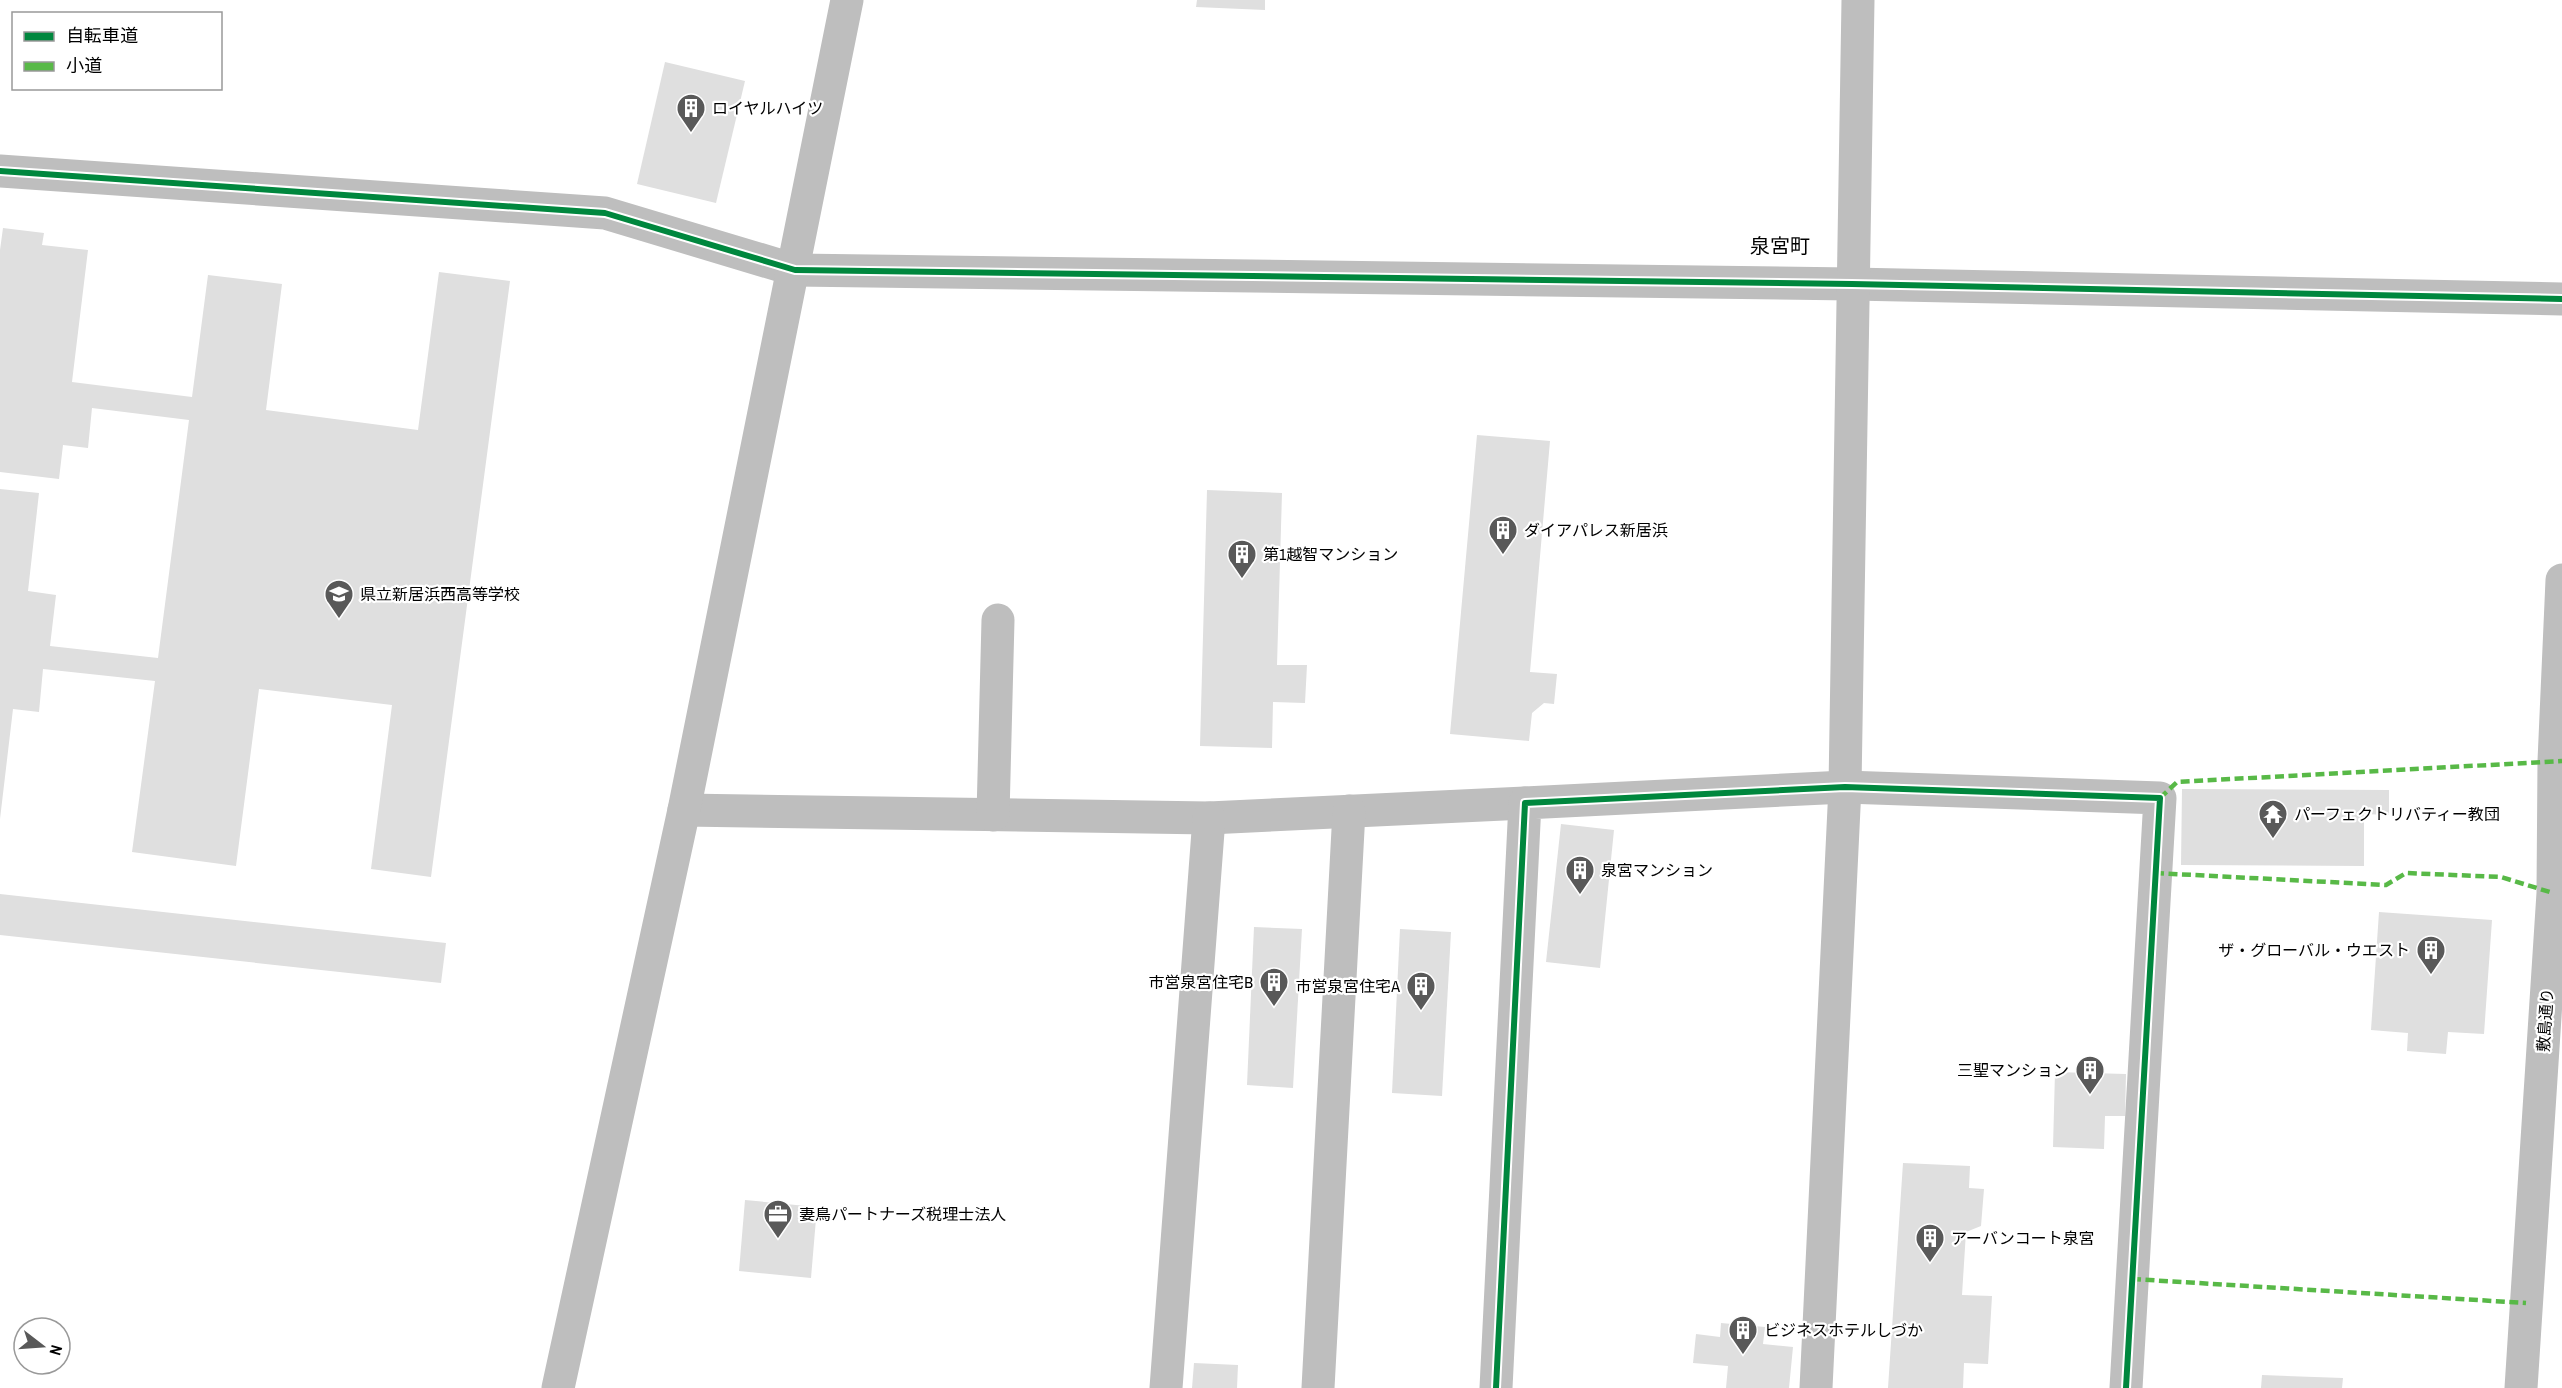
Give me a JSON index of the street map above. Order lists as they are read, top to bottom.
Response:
{
  "streets": {
    "street": ["敷島通り"]
  },
  "districts": ["泉宮町"],
  "places": {
    "building": [
      "ロイヤルハイツ",
      "ダイアパレス新居浜",
      "第1越智マンション",
      "泉宮マンション",
      "ザ・グローバル・ウエスト",
      "市営泉宮住宅B",
      "市営泉宮住宅A",
      "三聖マンション",
      "アーバンコート泉宮",
      "ビジネスホテルしづか"
    ],
    "school or university": ["県立新居浜西高等学校"],
    "temple": ["パーフェクトリバティー教団"],
    "office": ["妻鳥パートナーズ税理士法人"]
  },
  "legend": ["自転車道", "小道"],
  "north": "right"
}
